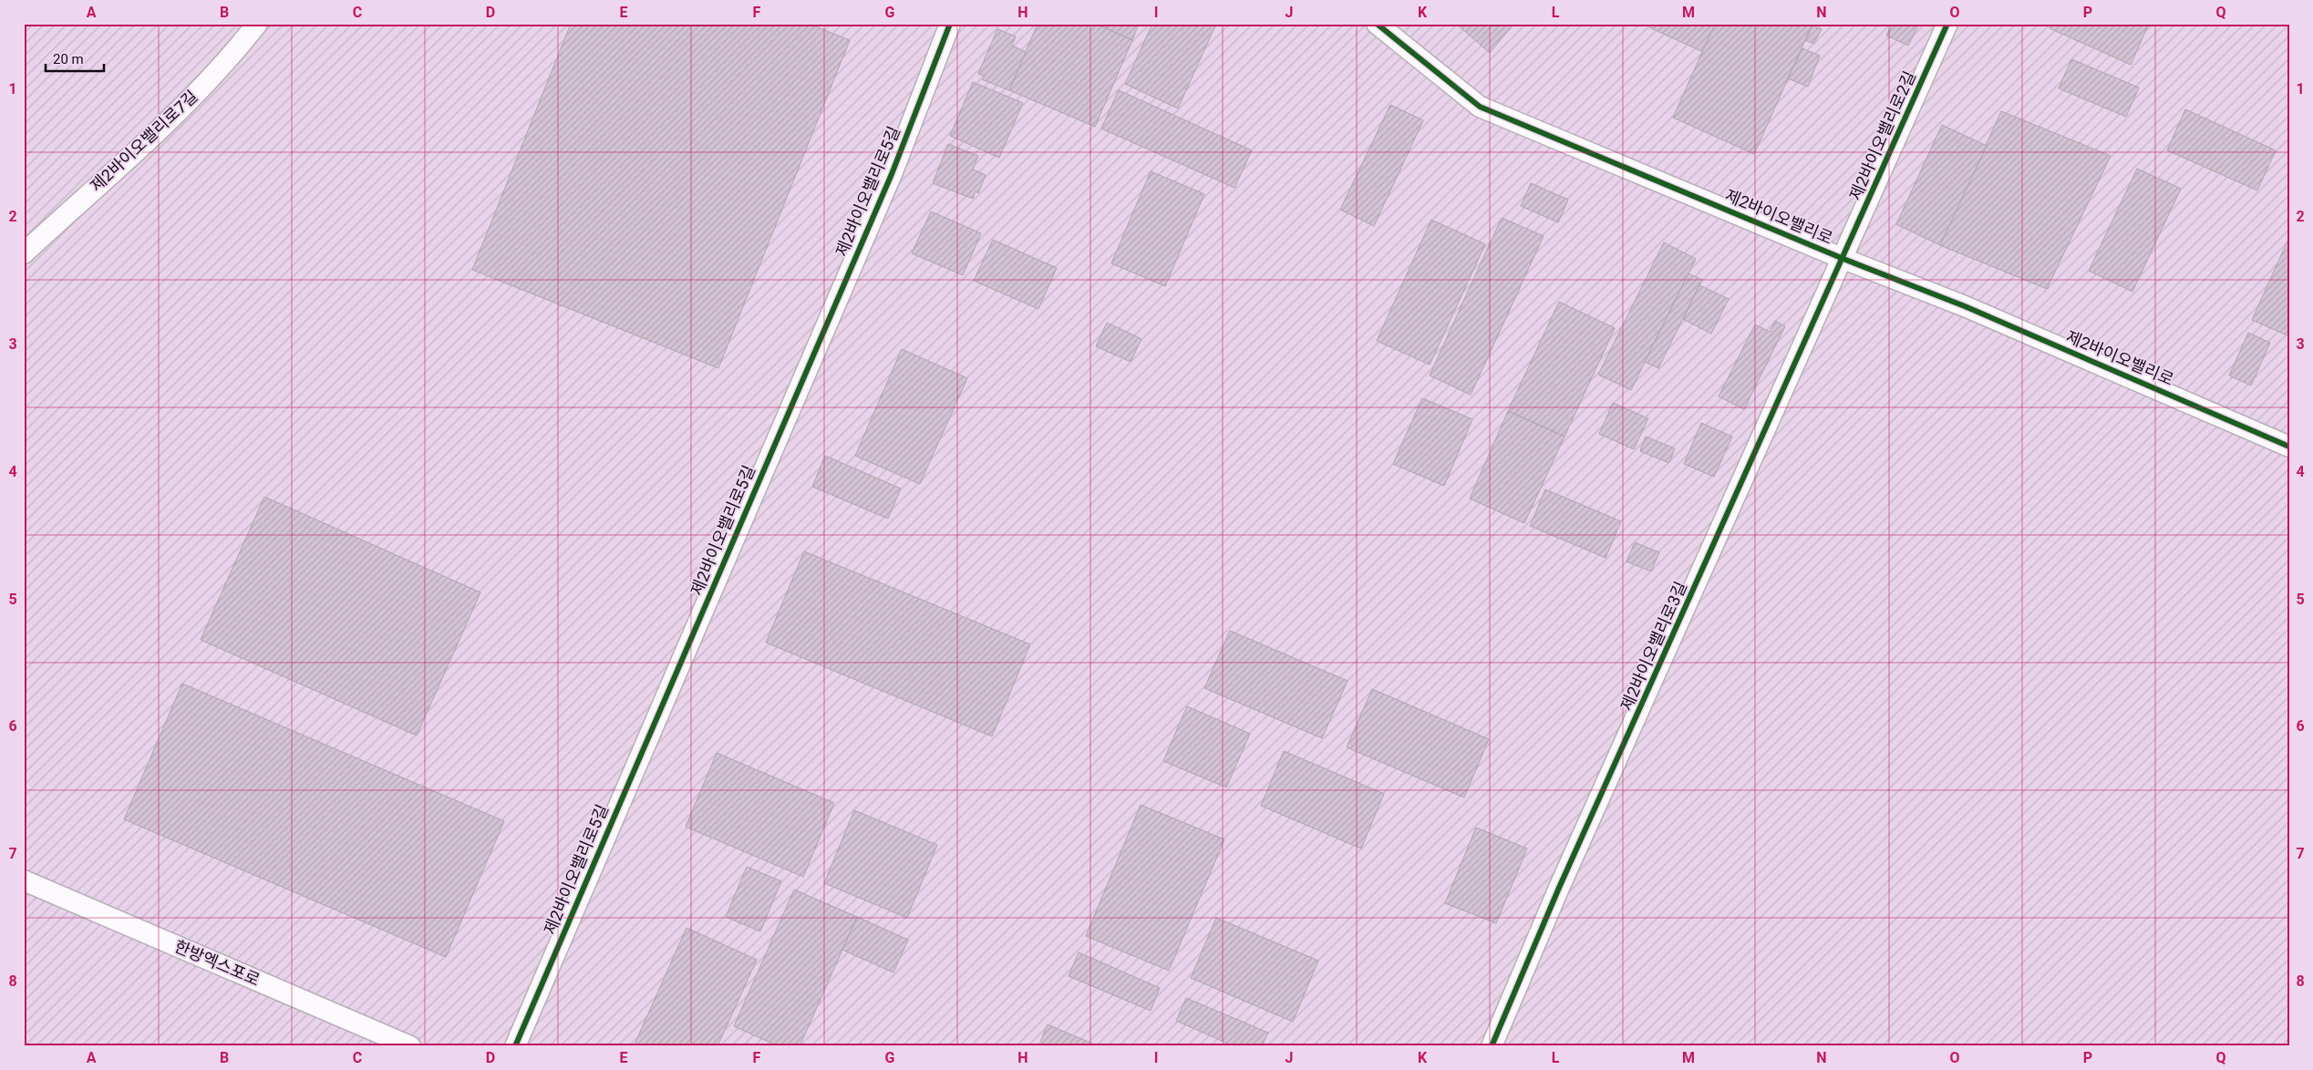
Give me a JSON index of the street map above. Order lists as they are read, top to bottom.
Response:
{
  "streets": {
    "street": [
      "제2바이오밸리로2길",
      "제2바이오밸리로7길",
      "제2바이오밸리로5길",
      "제2바이오밸리로",
      "제2바이오밸리로3길",
      "한방엑스포로"
    ]
  },
  "crossings": [
    ["제2바이오밸리로2길", "제2바이오밸리로"],
    ["제2바이오밸리로2길", "제2바이오밸리로3길"],
    ["제2바이오밸리로", "제2바이오밸리로3길"]
  ],
  "scale_bar": "20 m",
  "grid": {
    "columns": [
      "A",
      "B",
      "C",
      "D",
      "E",
      "F",
      "G",
      "H",
      "I",
      "J",
      "K",
      "L",
      "M",
      "N",
      "O",
      "P",
      "Q"
    ],
    "rows": [
      "1",
      "2",
      "3",
      "4",
      "5",
      "6",
      "7",
      "8"
    ]
  }
}
